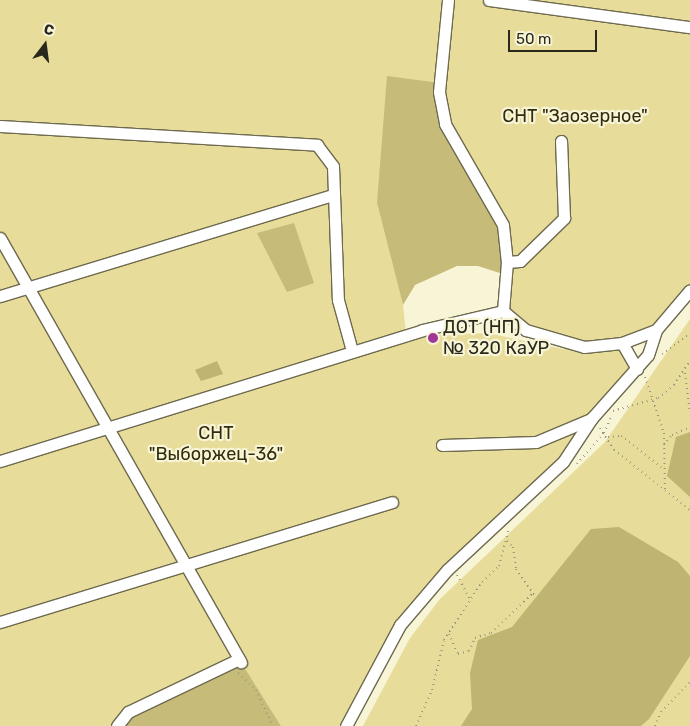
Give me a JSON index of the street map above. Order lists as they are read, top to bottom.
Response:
{
  "parks": ["СНТ \"Заозерное\"", "СНТ \"Выборжец-36\""],
  "places": ["ДОТ (НП) № 320 КаУР"],
  "scale_bar": "50 m",
  "north": "top"
}
